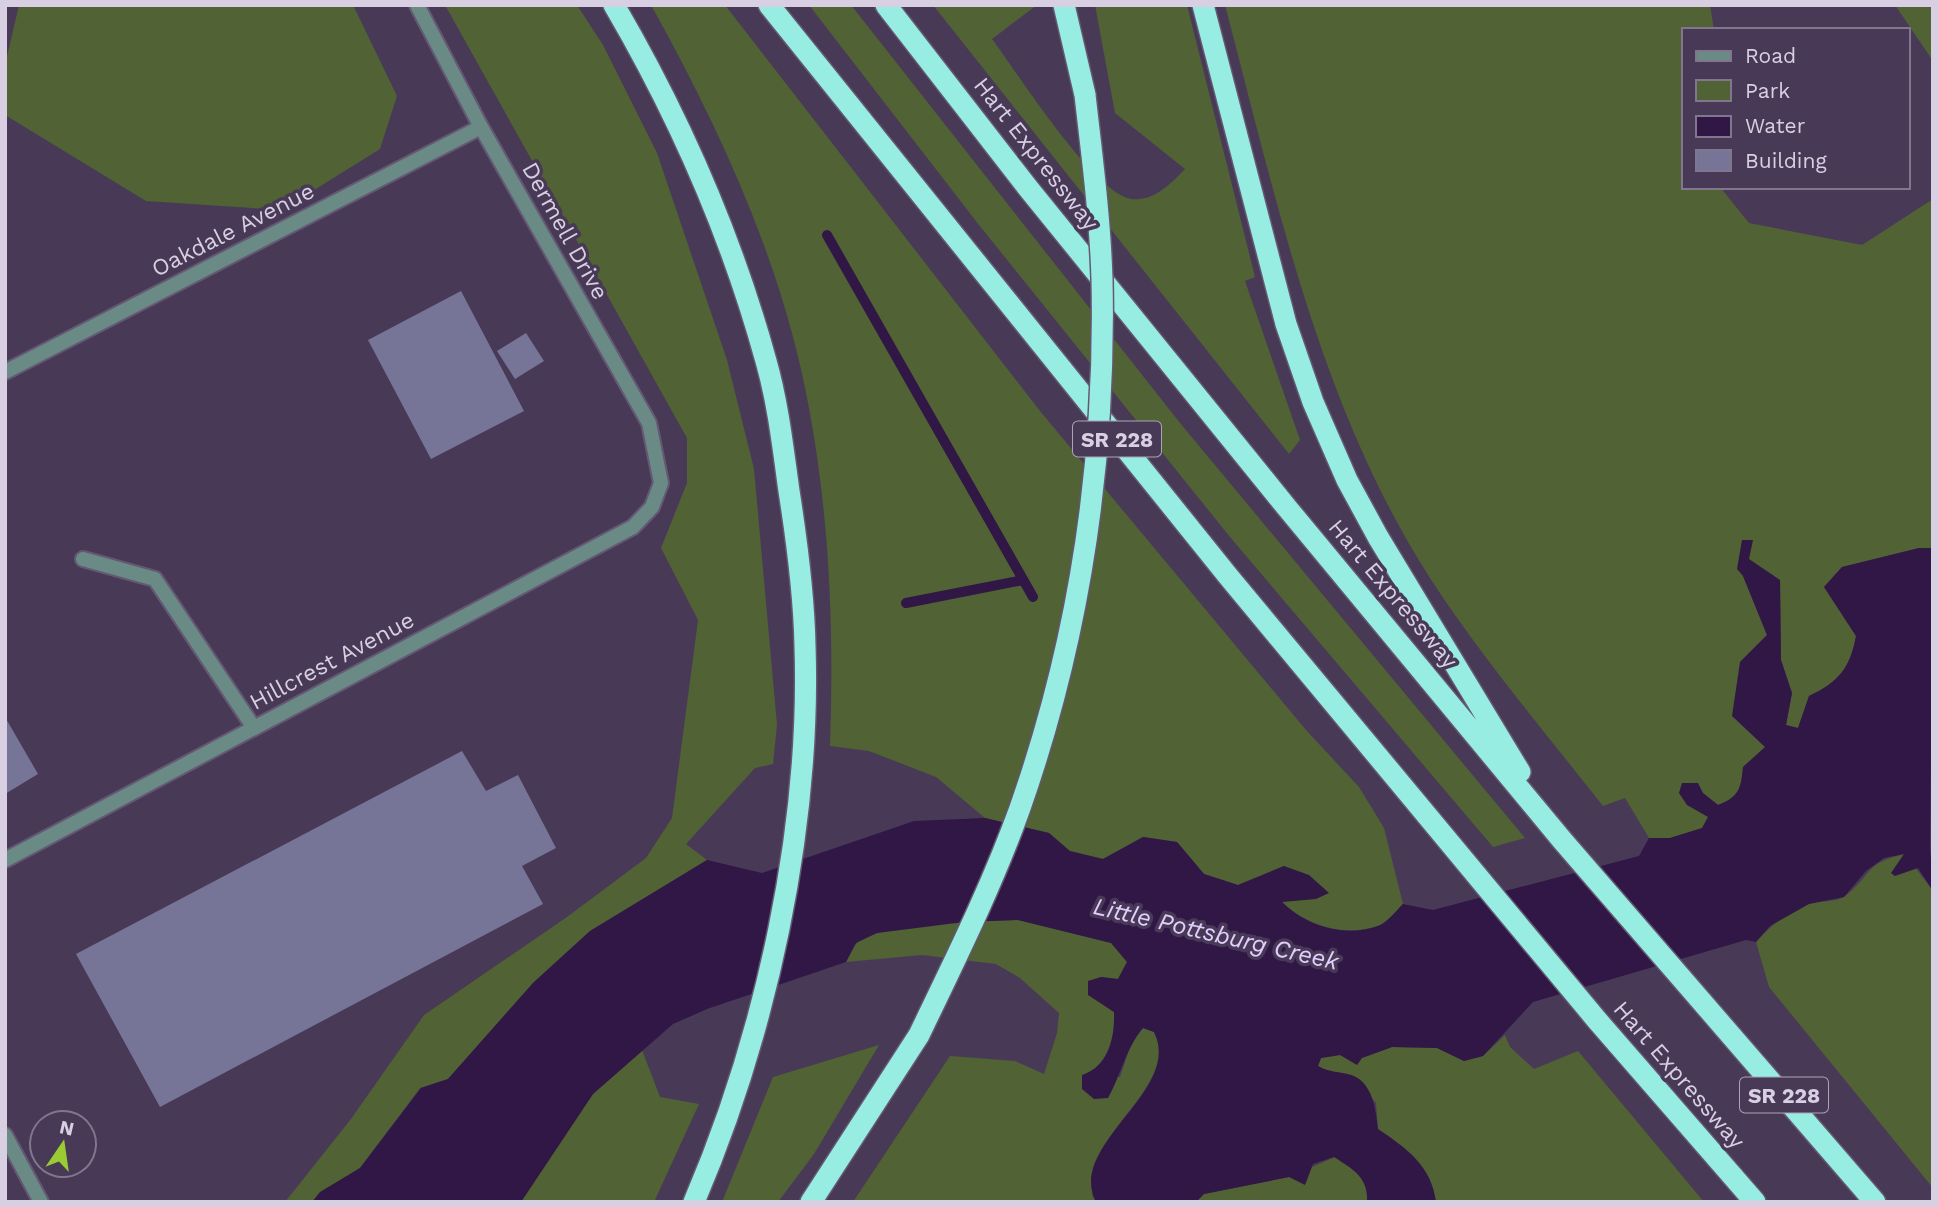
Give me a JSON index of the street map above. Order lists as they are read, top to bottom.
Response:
{
  "streets": {
    "highway": ["Hart Expressway", "SR 228"],
    "street": ["Oakdale Avenue", "Dermell Drive", "Hillcrest Avenue"]
  },
  "crossings": [
    ["Oakdale Avenue", "Dermell Drive"],
    ["Dermell Drive", "Hillcrest Avenue"]
  ],
  "water": ["Little Pottsburg Creek"],
  "legend": [
    "Road",
    "Park",
    "Water",
    "Building"
  ],
  "north": "top"
}
